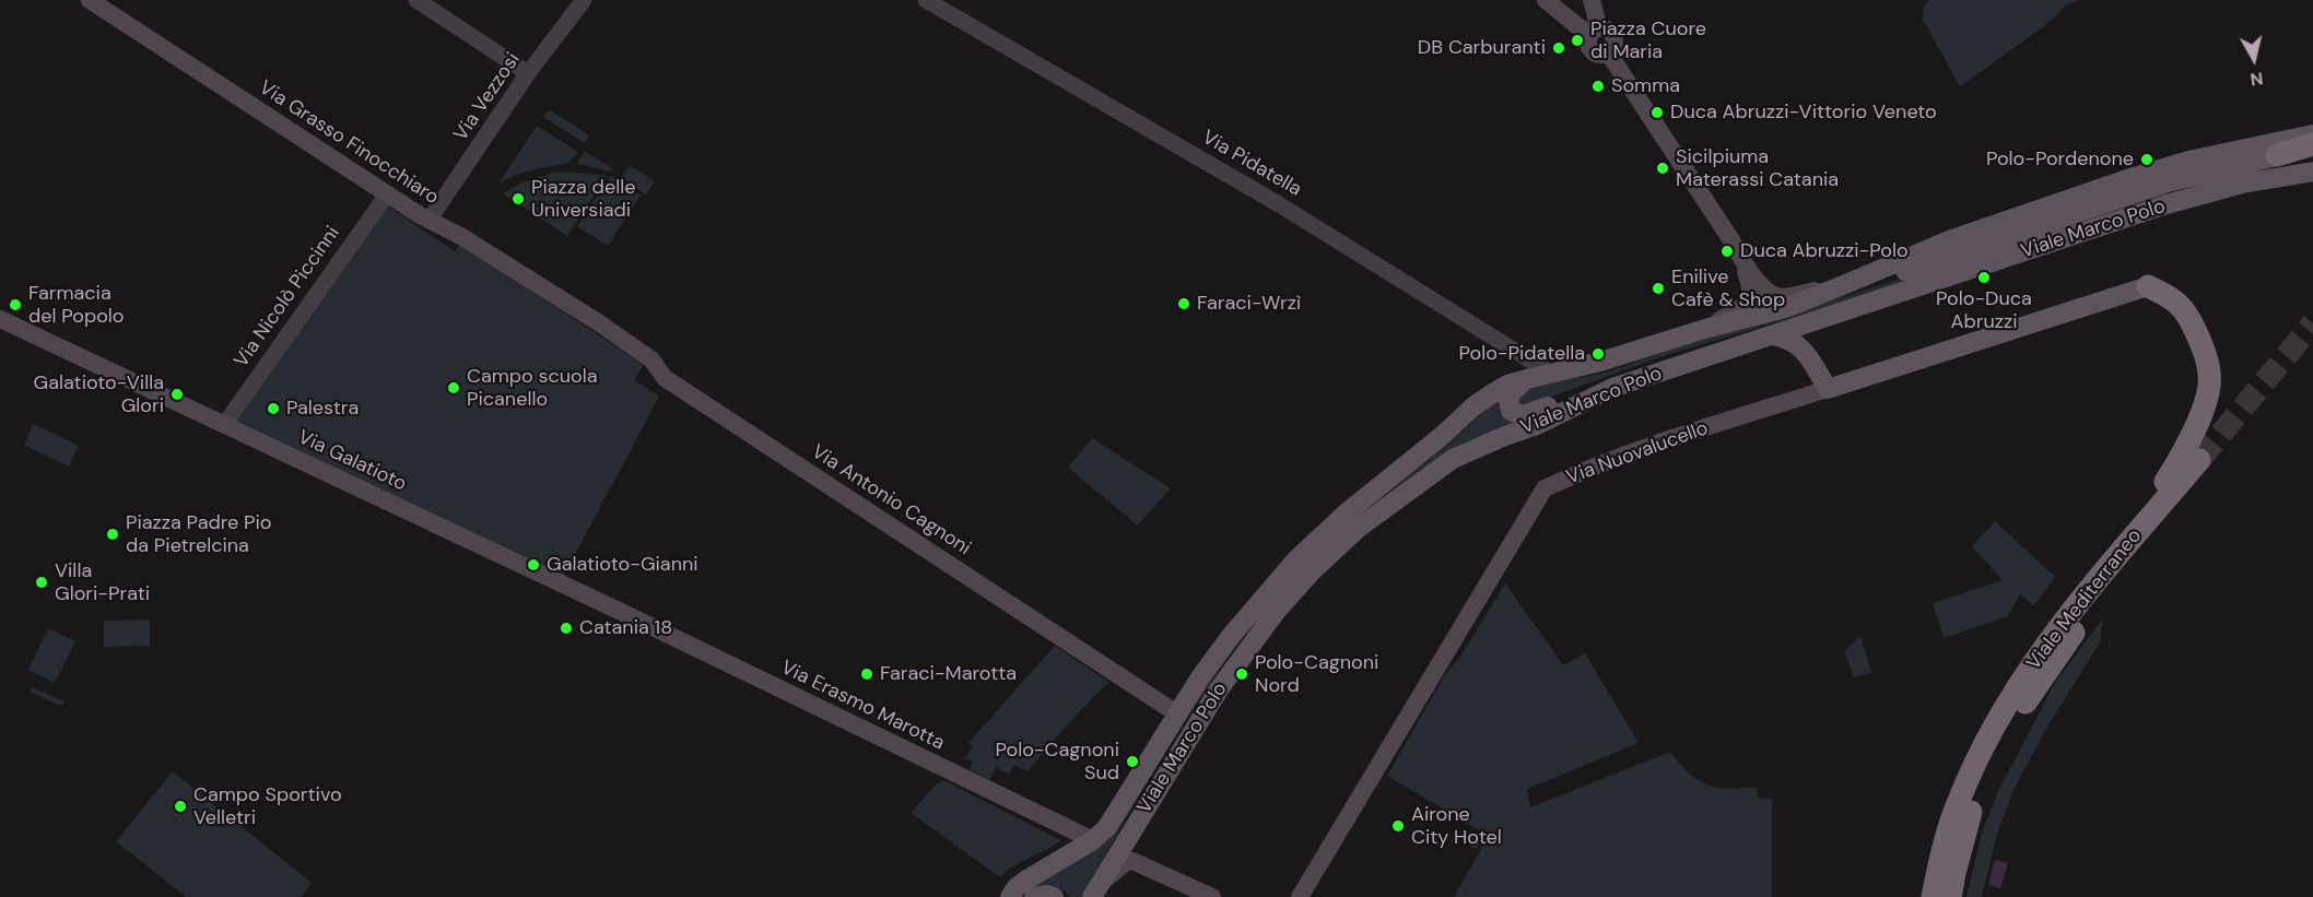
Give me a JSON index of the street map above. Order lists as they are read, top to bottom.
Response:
{
  "streets": {
    "highway": ["Viale Mediterraneo"],
    "main road": [
      "Via Grasso Finocchiaro",
      "Viale Marco Polo",
      "Via Nuovalucello",
      "Via Galatioto",
      "Via Antonio Cagnoni",
      "Via Erasmo Marotta"
    ],
    "street": ["Via Vezzosi", "Via Pidatella", "Via Nicolò Piccinni"]
  },
  "crossings": [
    ["Via Vezzosi", "Via Grasso Finocchiaro"],
    ["Via Grasso Finocchiaro", "Via Nicolò Piccinni"],
    ["Via Grasso Finocchiaro", "Via Antonio Cagnoni"],
    ["Via Pidatella", "Viale Marco Polo"],
    ["Viale Marco Polo", "Via Antonio Cagnoni"],
    ["Viale Marco Polo", "Via Erasmo Marotta"],
    ["Via Nicolò Piccinni", "Via Galatioto"],
    ["Via Galatioto", "Via Erasmo Marotta"]
  ],
  "places": [
    "Piazza Cuore di Maria",
    "DB Carburanti",
    "Somma",
    "Duca Abruzzi-Vittorio Veneto",
    "Polo-Pordenone",
    "Sicilpiuma Materassi Catania",
    "Piazza delle Universiadi",
    "Duca Abruzzi-Polo",
    "Polo-Duca Abruzzi",
    "Enilive Cafè & Shop",
    "Faraci-Wrzì",
    "Farmacia del Popolo",
    "Polo-Pidatella",
    "Campo scuola Picanello",
    "Galatioto-Villa Glori",
    "Palestra",
    "Piazza Padre Pio da Pietrelcina",
    "Galatioto-Gianni",
    "Villa Glori-Prati",
    "Catania 18",
    "Faraci-Marotta",
    "Polo-Cagnoni Nord",
    "Polo-Cagnoni Sud",
    "Campo Sportivo Velletri",
    "Airone City Hotel"
  ],
  "north": "bottom"
}
